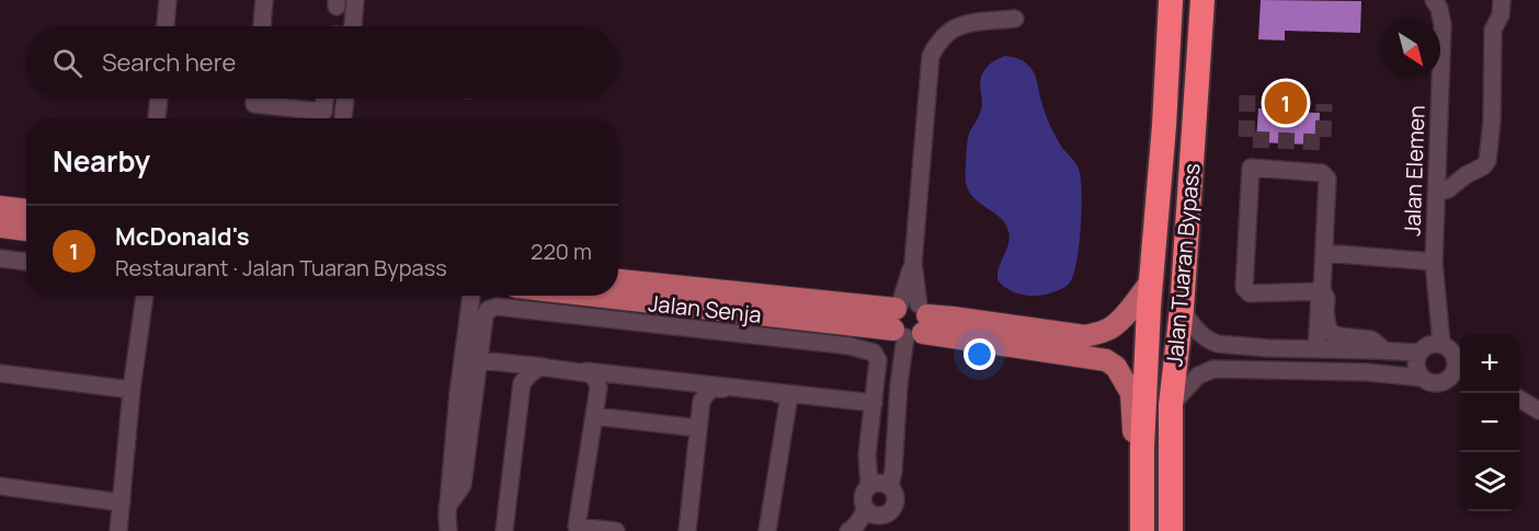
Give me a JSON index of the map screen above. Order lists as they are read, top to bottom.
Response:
{
  "streets": {
    "highway": ["Jalan Tuaran Bypass"],
    "main road": ["Jalan Senja"],
    "street": ["Jalan Elemen"]
  },
  "crossings": [
    ["Jalan Tuaran Bypass", "Jalan Senja"]
  ],
  "north": "bottom right",
  "page": {
    "search": "Search here",
    "pins": "1",
    "heading": "Nearby",
    "list": [
      {
        "mark": "1",
        "name": "McDonald's",
        "note": "Restaurant · Jalan Tuaran Bypass",
        "value": "220 m"
      }
    ],
    "map_buttons": ["+", "−"]
  }
}
